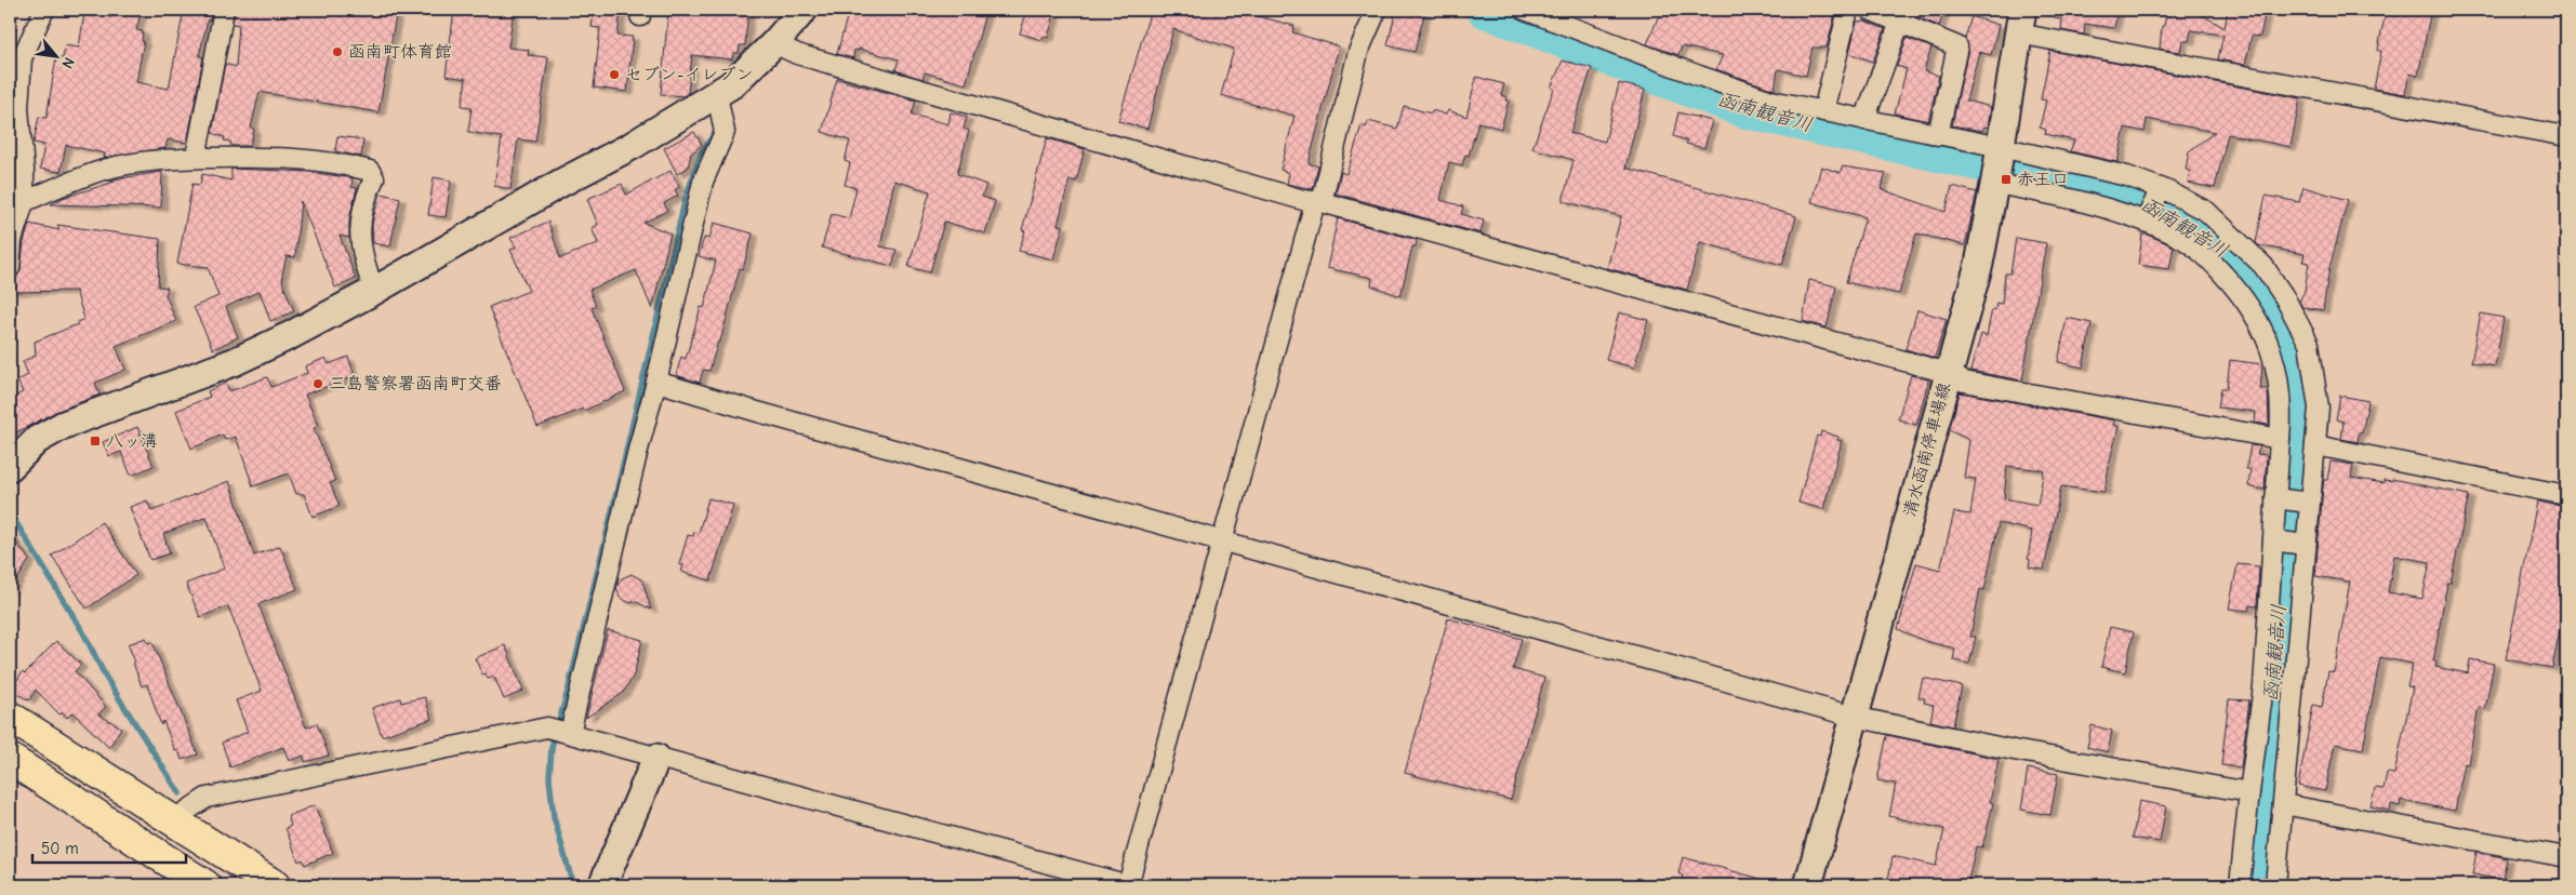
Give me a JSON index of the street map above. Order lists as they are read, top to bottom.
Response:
{
  "streets": {
    "street": ["清水函南停車場線"]
  },
  "water": ["函南観音川"],
  "places": {
    "other": ["函南町体育館", "セブン-イレブン", "三島警察署函南町交番"],
    "transit": ["赤王口", "八ッ溝"]
  },
  "scale_bar": "50 m",
  "north": "bottom right"
}
